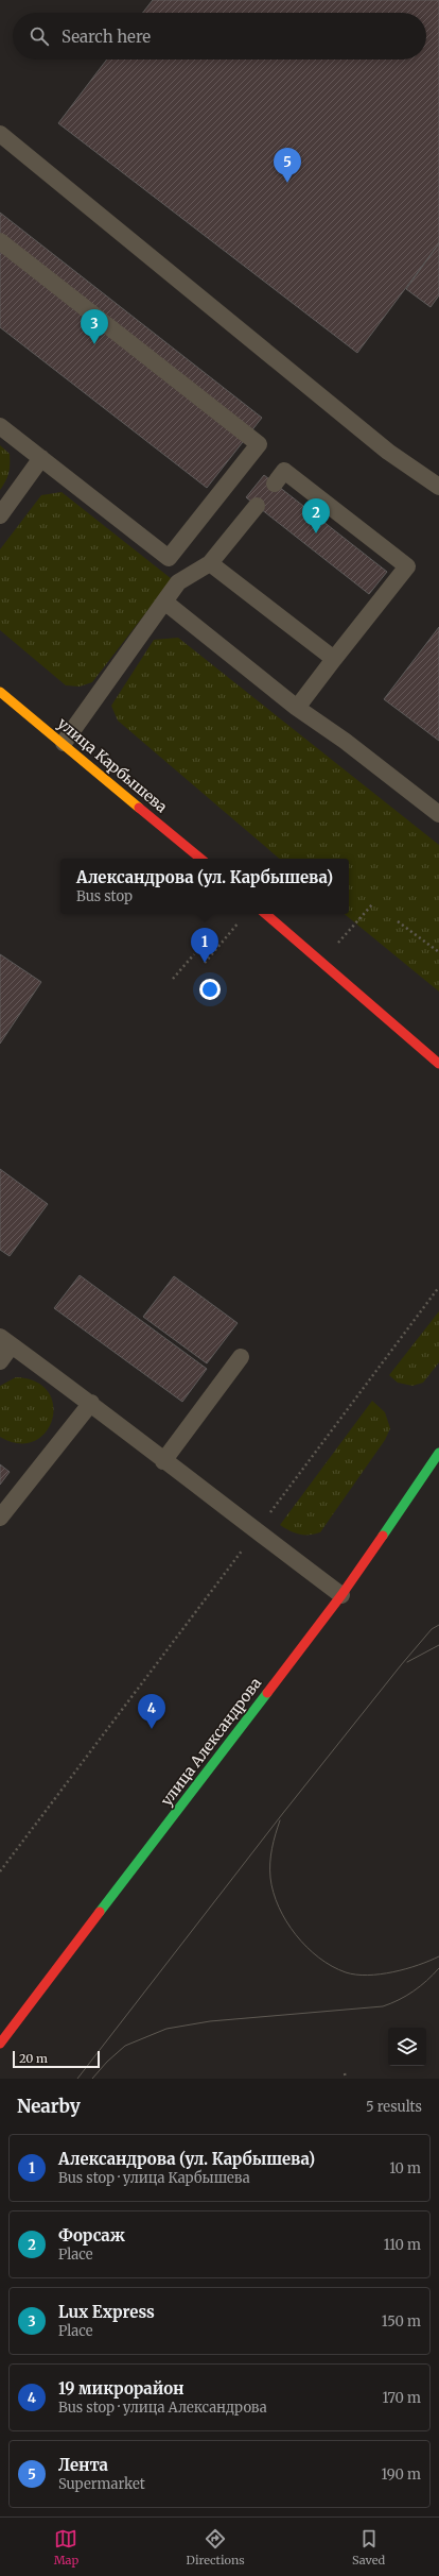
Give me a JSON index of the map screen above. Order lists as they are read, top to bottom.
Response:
{
  "streets": {
    "main road": ["улица Карбышева", "улица Александрова"]
  },
  "scale_bar": "20 m",
  "page": {
    "search": "Search here",
    "pins": [
      "5",
      "3",
      "2",
      "1",
      "4"
    ],
    "popup": ["Александрова (ул. Карбышева)", "Bus stop"],
    "scale": "20 m",
    "heading": ["Nearby", "5 results"],
    "list": [
      {
        "mark": "1",
        "name": "Александрова (ул. Карбышева)",
        "note": "Bus stop · улица Карбышева",
        "value": "10 m"
      },
      {
        "mark": "2",
        "name": "Форсаж",
        "note": "Place",
        "value": "110 m"
      },
      {
        "mark": "3",
        "name": "Lux Express",
        "note": "Place",
        "value": "150 m"
      },
      {
        "mark": "4",
        "name": "19 микрорайон",
        "note": "Bus stop · улица Александрова",
        "value": "170 m"
      },
      {
        "mark": "5",
        "name": "Лента",
        "note": "Supermarket",
        "value": "190 m"
      }
    ],
    "nav": ["Map", "Directions", "Saved"]
  }
}
